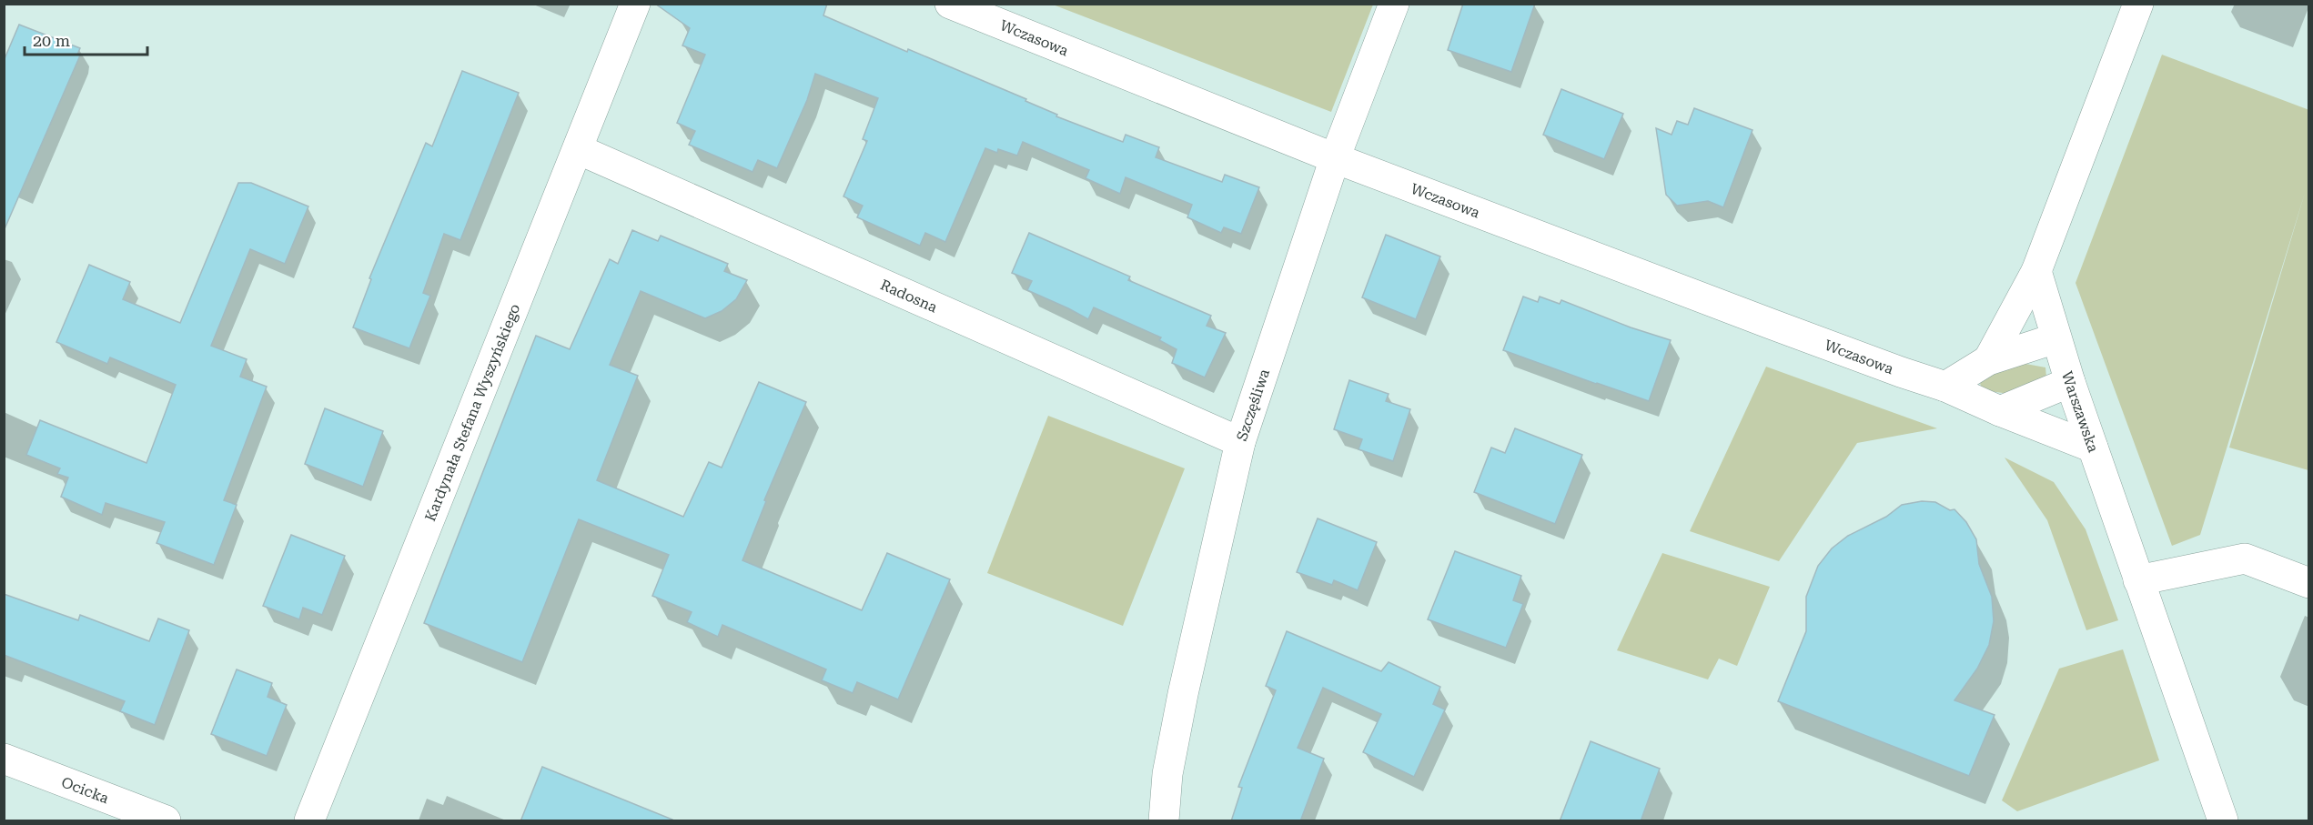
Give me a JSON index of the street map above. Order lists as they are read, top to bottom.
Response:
{
  "streets": {
    "street": [
      "Wczasowa",
      "Radosna",
      "Szczęśliwa",
      "Warszawska",
      "Kardynała Stefana Wyszyńskiego",
      "Ocicka"
    ]
  },
  "crossings": [
    ["Wczasowa", "Szczęśliwa"],
    ["Wczasowa", "Warszawska"],
    ["Radosna", "Szczęśliwa"],
    ["Radosna", "Kardynała Stefana Wyszyńskiego"]
  ],
  "scale_bar": "20 m"
}
